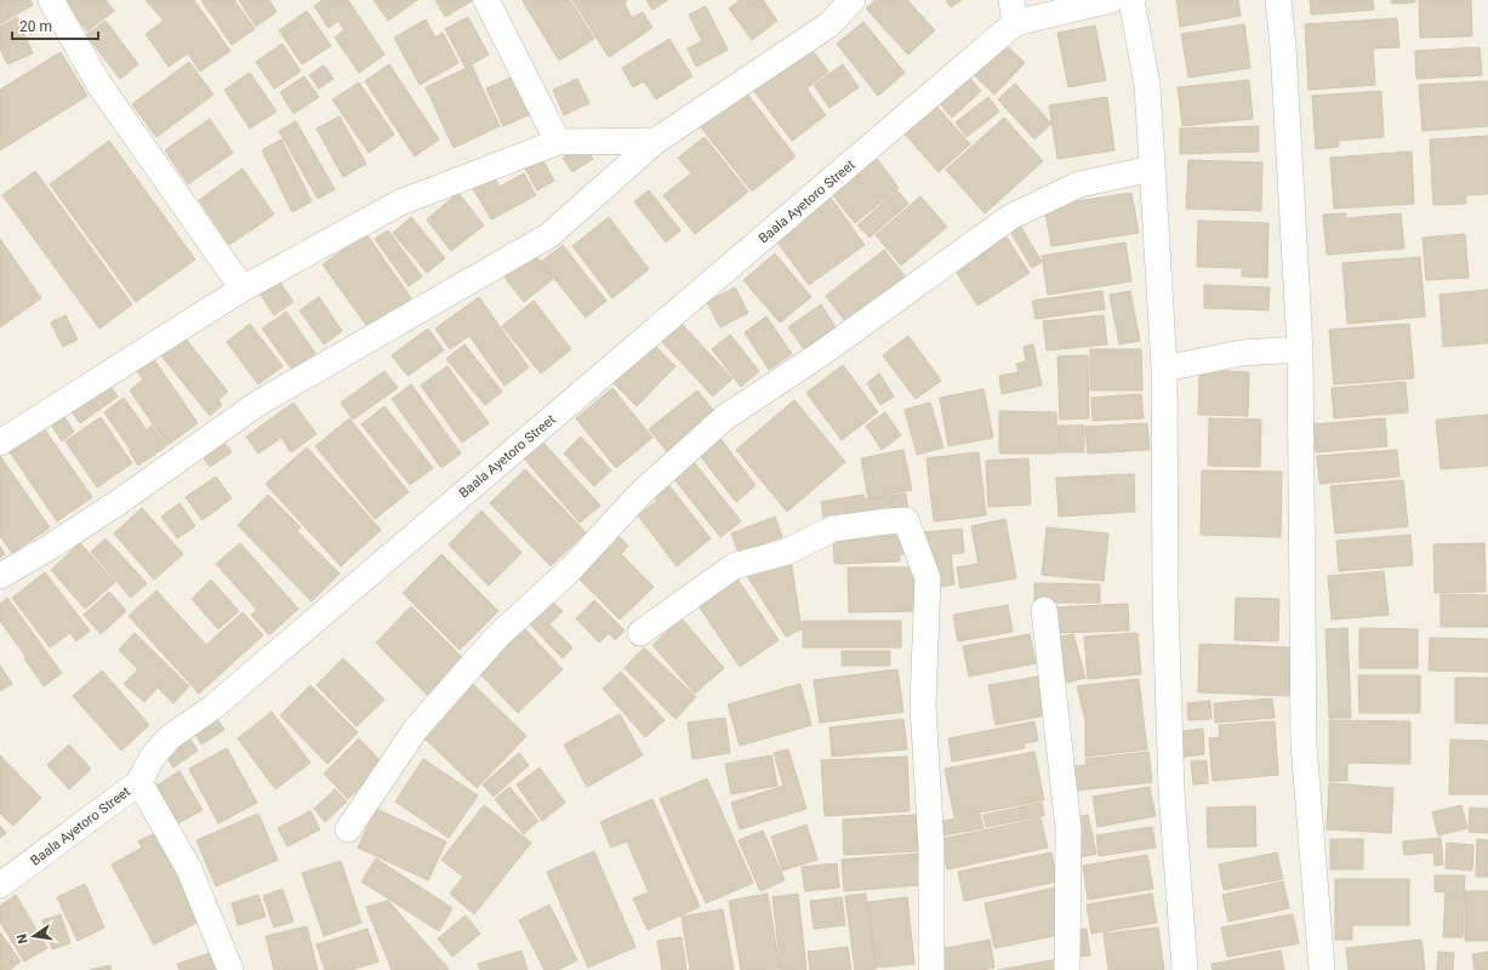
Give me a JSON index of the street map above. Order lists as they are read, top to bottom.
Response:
{
  "streets": {
    "street": ["Baala Ayetoro Street"]
  },
  "scale_bar": "20 m",
  "north": "left"
}
